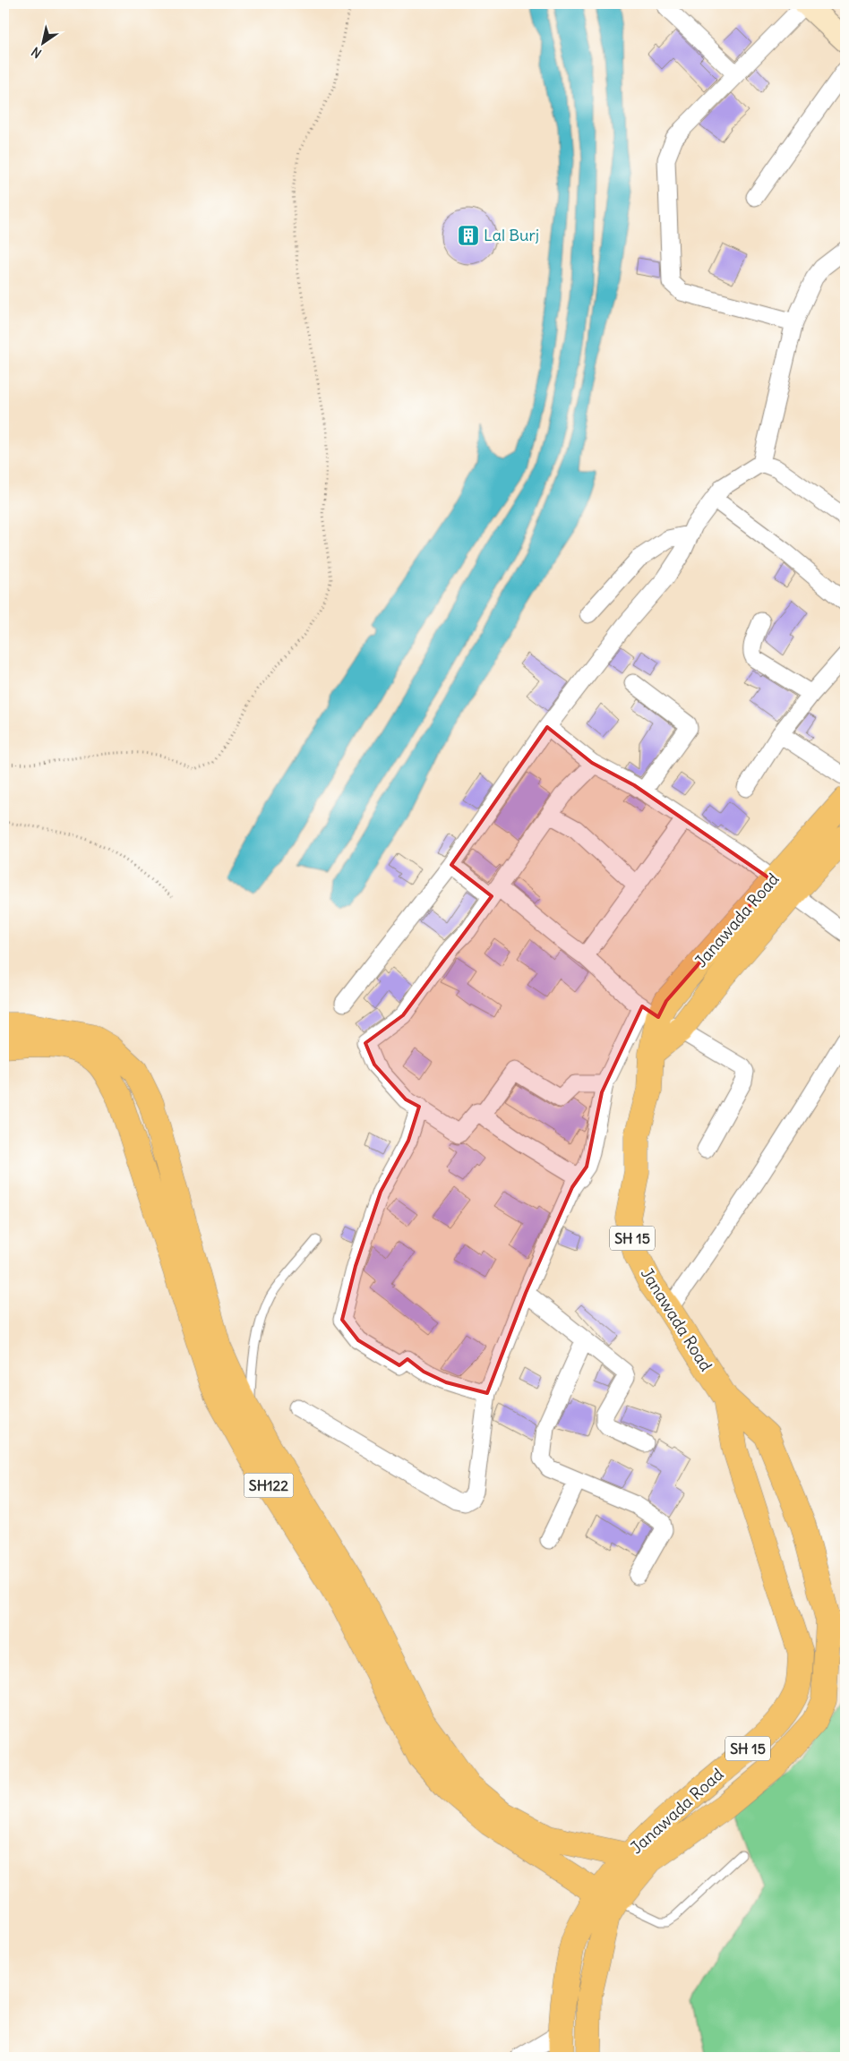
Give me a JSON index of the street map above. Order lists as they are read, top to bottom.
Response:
{
  "streets": {
    "main road": ["Janawada Road", "SH 15", "SH122"]
  },
  "crossings": [
    ["Janawada Road", "SH122"]
  ],
  "places": {
    "building": ["Lal Burj"]
  },
  "north": "bottom left"
}
